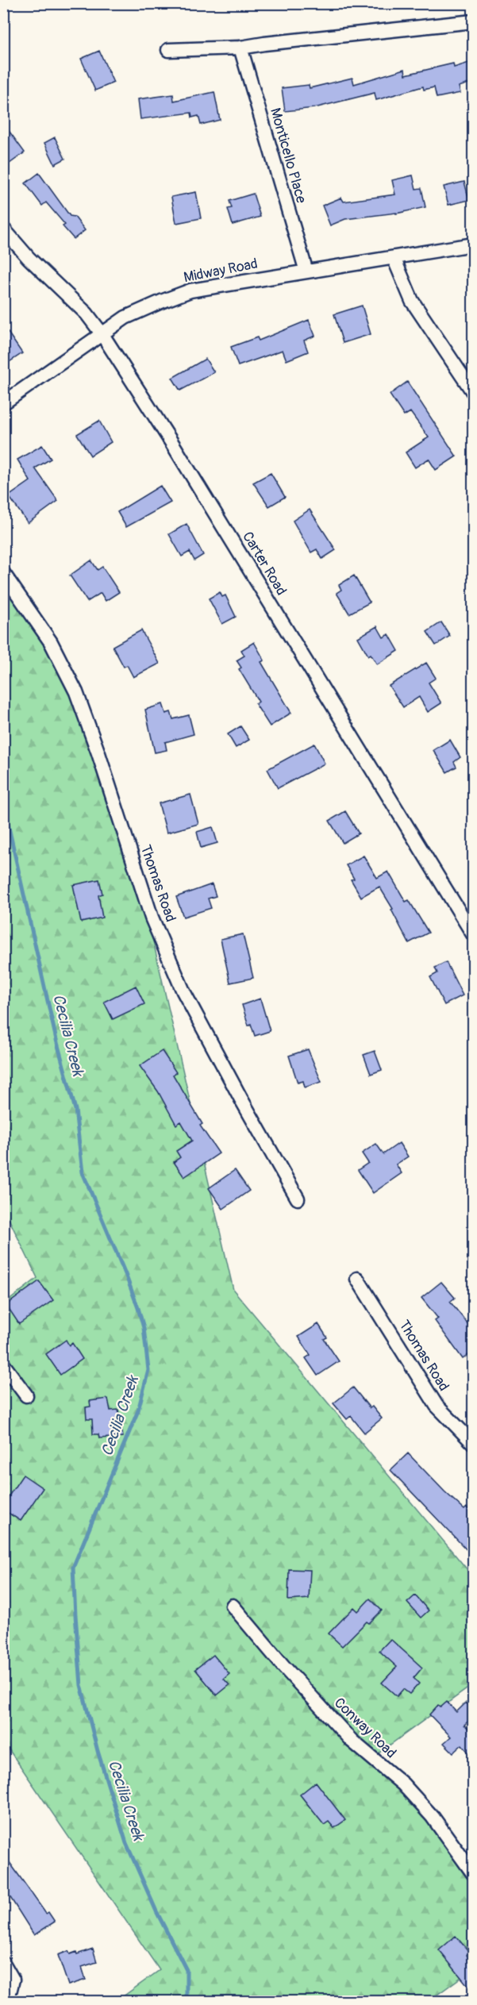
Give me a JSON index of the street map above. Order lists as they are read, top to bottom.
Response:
{
  "streets": {
    "street": [
      "Monticello Place",
      "Midway Road",
      "Carter Road",
      "Thomas Road",
      "Conway Road"
    ]
  },
  "crossings": [
    ["Monticello Place", "Midway Road"],
    ["Midway Road", "Carter Road"]
  ],
  "water": ["Cecilia Creek"]
}
